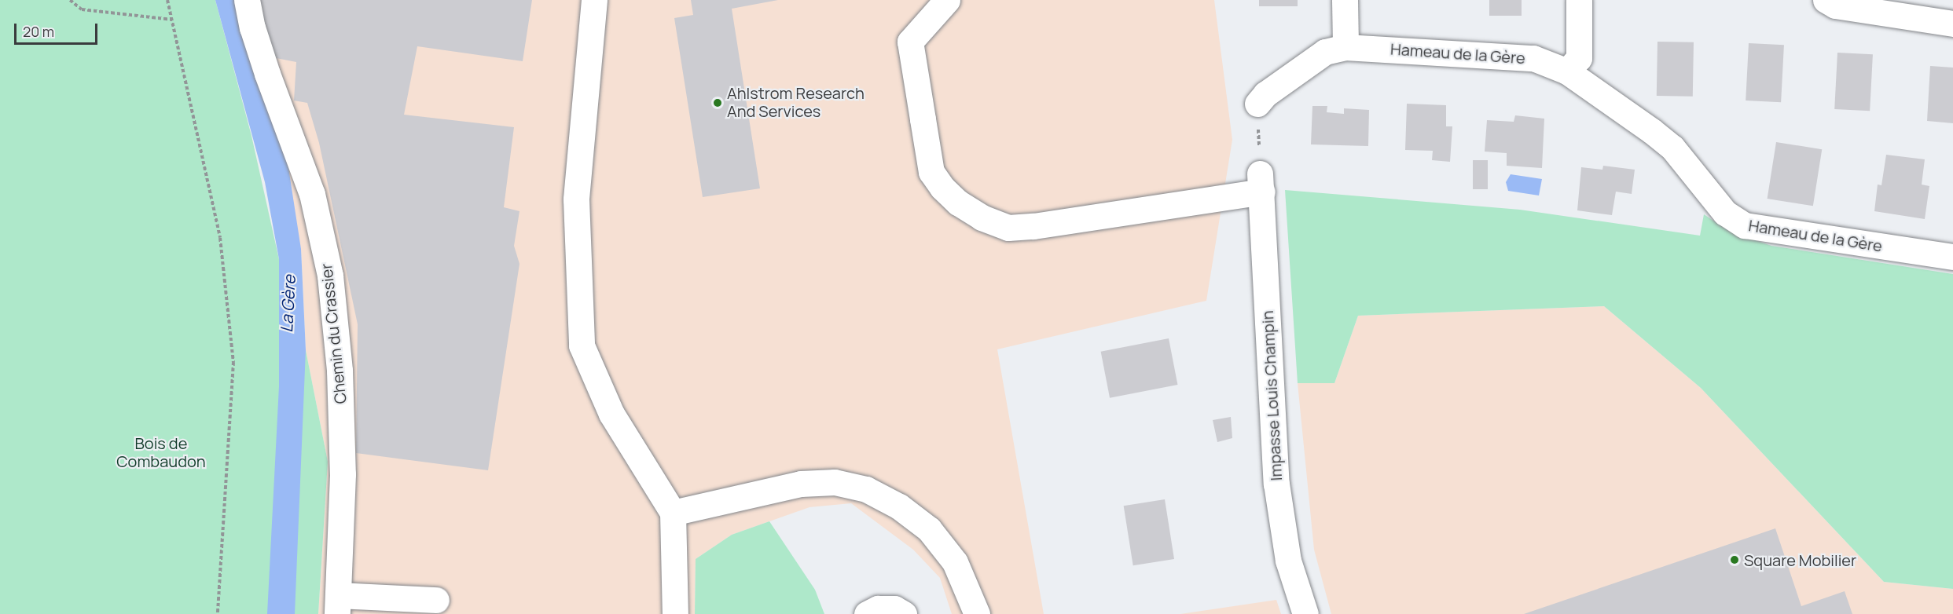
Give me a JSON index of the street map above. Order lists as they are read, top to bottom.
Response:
{
  "streets": {
    "street": ["Hameau de la Gère", "Chemin du Crassier", "Impasse Louis Champin"]
  },
  "water": ["La Gère"],
  "parks": ["Bois de Combaudon"],
  "places": ["Ahlstrom Research And Services", "Square Mobilier"],
  "scale_bar": "20 m"
}
